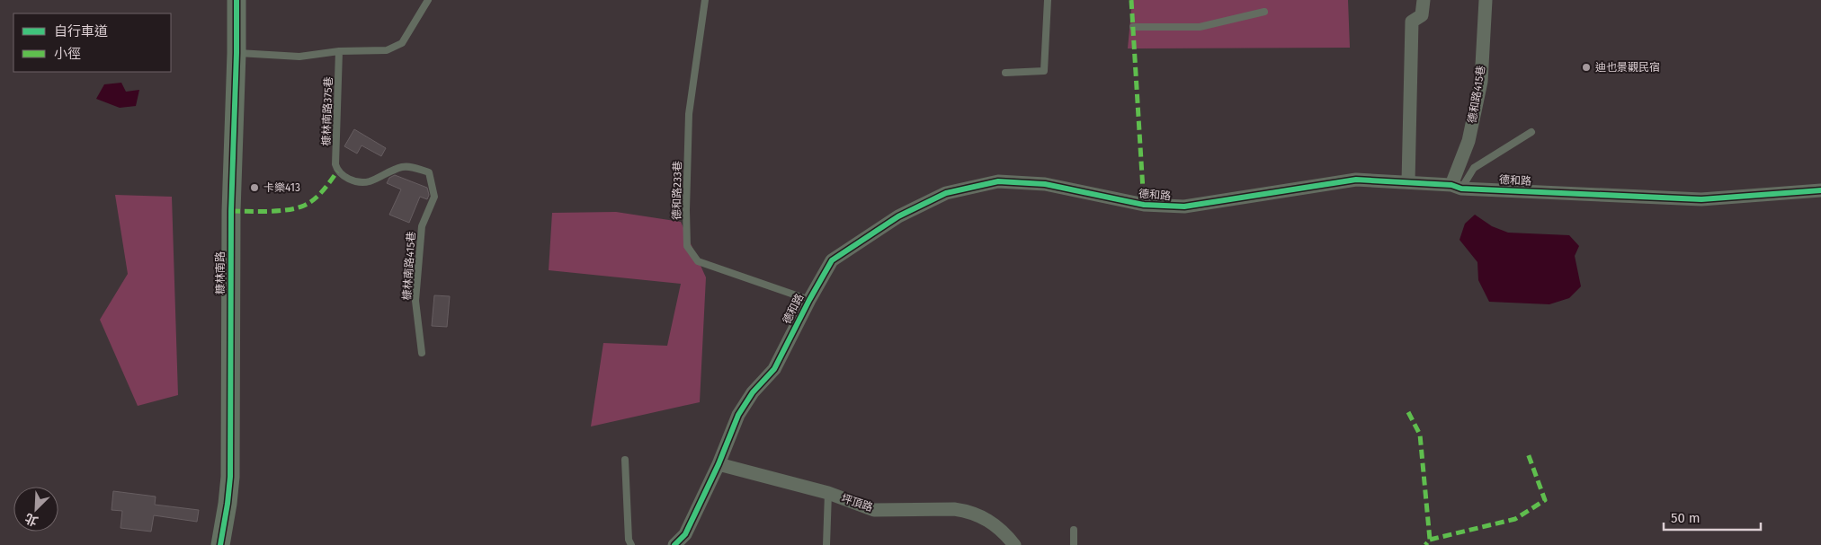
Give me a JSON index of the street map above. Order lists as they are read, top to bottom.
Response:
{
  "streets": {
    "street": [
      "德和路415巷",
      "德和路",
      "糠林南路",
      "坪頂路"
    ],
    "lane": ["槺林南路375巷", "德和路233巷", "槺林南路415巷"]
  },
  "crossings": [
    ["德和路415巷", "德和路"],
    ["槺林南路375巷", "槺林南路415巷"],
    ["德和路", "德和路233巷"],
    ["德和路", "坪頂路"]
  ],
  "places": ["迪也景觀民宿", "卡樂413"],
  "legend": ["自行車道", "小徑"],
  "scale_bar": "50 m",
  "north": "bottom left"
}
